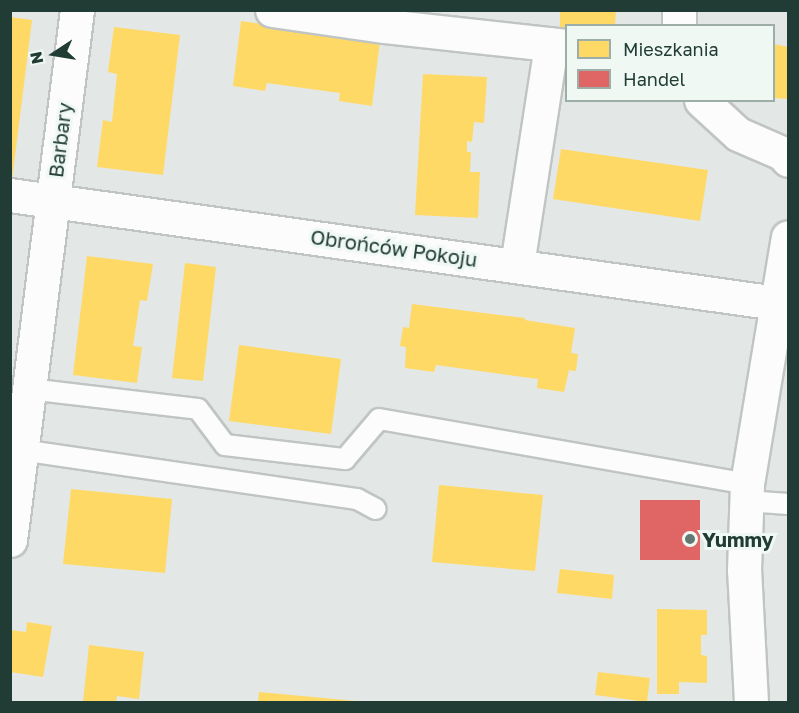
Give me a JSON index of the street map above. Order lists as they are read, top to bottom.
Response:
{
  "streets": {
    "street": ["Barbary", "Obrońców Pokoju"]
  },
  "crossings": [
    ["Barbary", "Obrońców Pokoju"]
  ],
  "places": ["Yummy"],
  "legend": ["Mieszkania", "Handel"],
  "north": "left"
}
